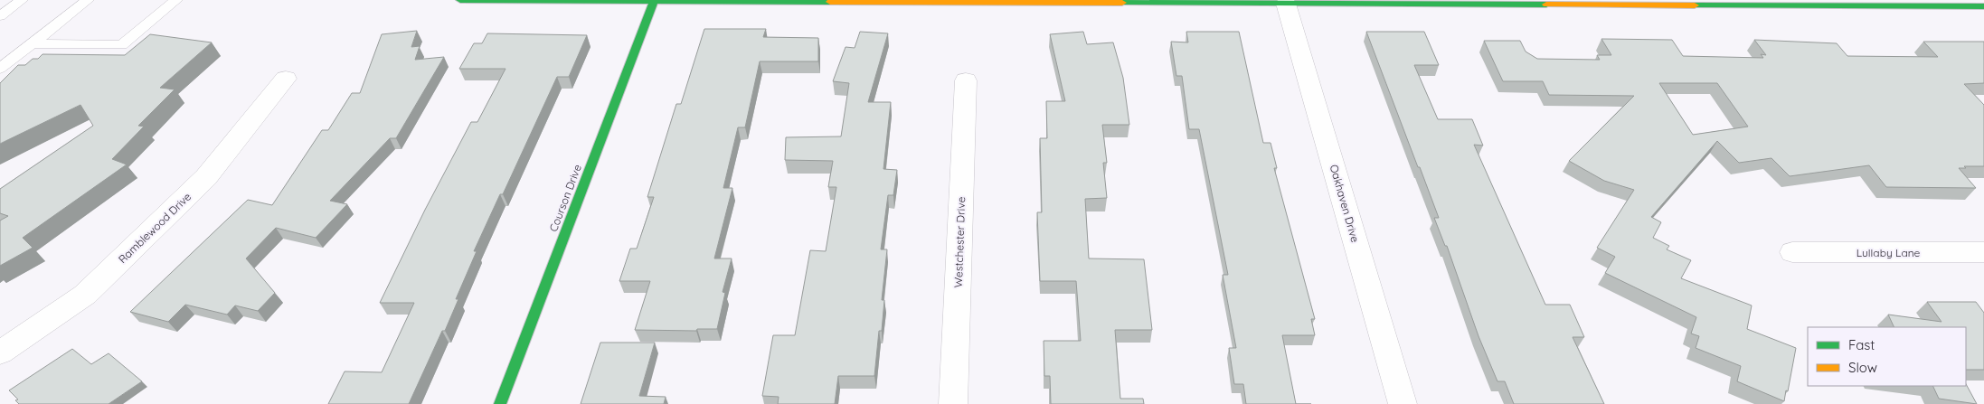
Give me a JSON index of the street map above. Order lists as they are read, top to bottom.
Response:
{
  "streets": {
    "main road": ["Courson Drive"],
    "street": [
      "Oakhaven Drive",
      "Ramblewood Drive",
      "Westchester Drive",
      "Lullaby Lane"
    ]
  },
  "legend": ["Fast", "Slow"]
}
